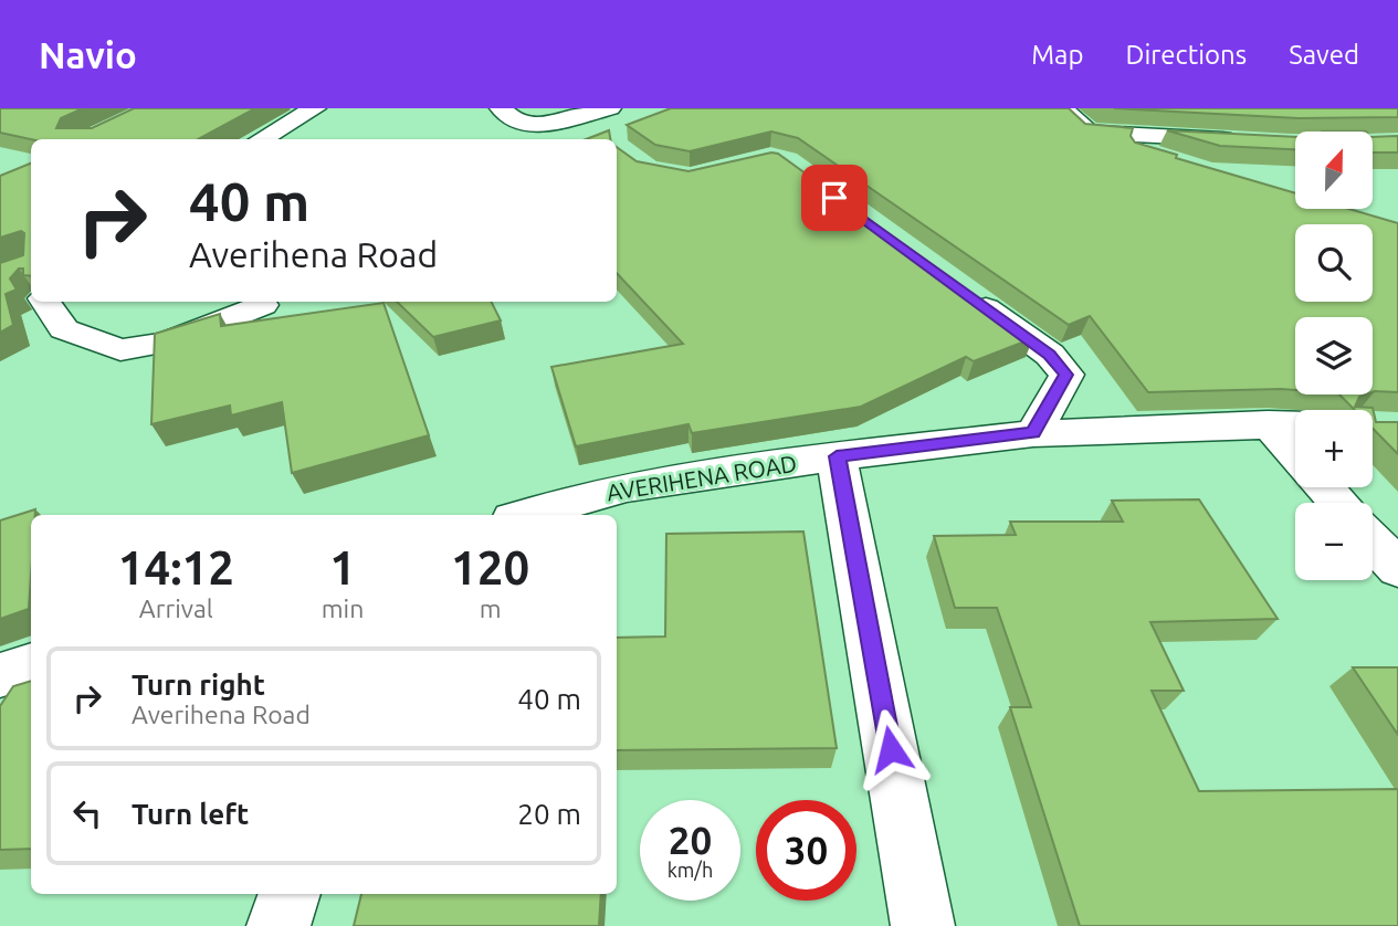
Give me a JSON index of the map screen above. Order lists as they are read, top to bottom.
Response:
{
  "streets": {
    "street": ["AVERIHENA ROAD"]
  },
  "north": "top",
  "page": {
    "header": "Navio",
    "nav": ["Map", "Directions", "Saved"],
    "map_buttons": ["+", "−"],
    "turn": ["40 m", "Averihena Road"],
    "eta": [
      "14:12",
      "Arrival",
      "1",
      "min",
      "120",
      "m"
    ],
    "list": [
      {
        "name": "Turn right",
        "note": "Averihena Road",
        "value": "40 m"
      },
      {
        "name": "Turn left",
        "value": "20 m"
      }
    ],
    "speed": "20 km/h",
    "limit": "30"
  }
}
